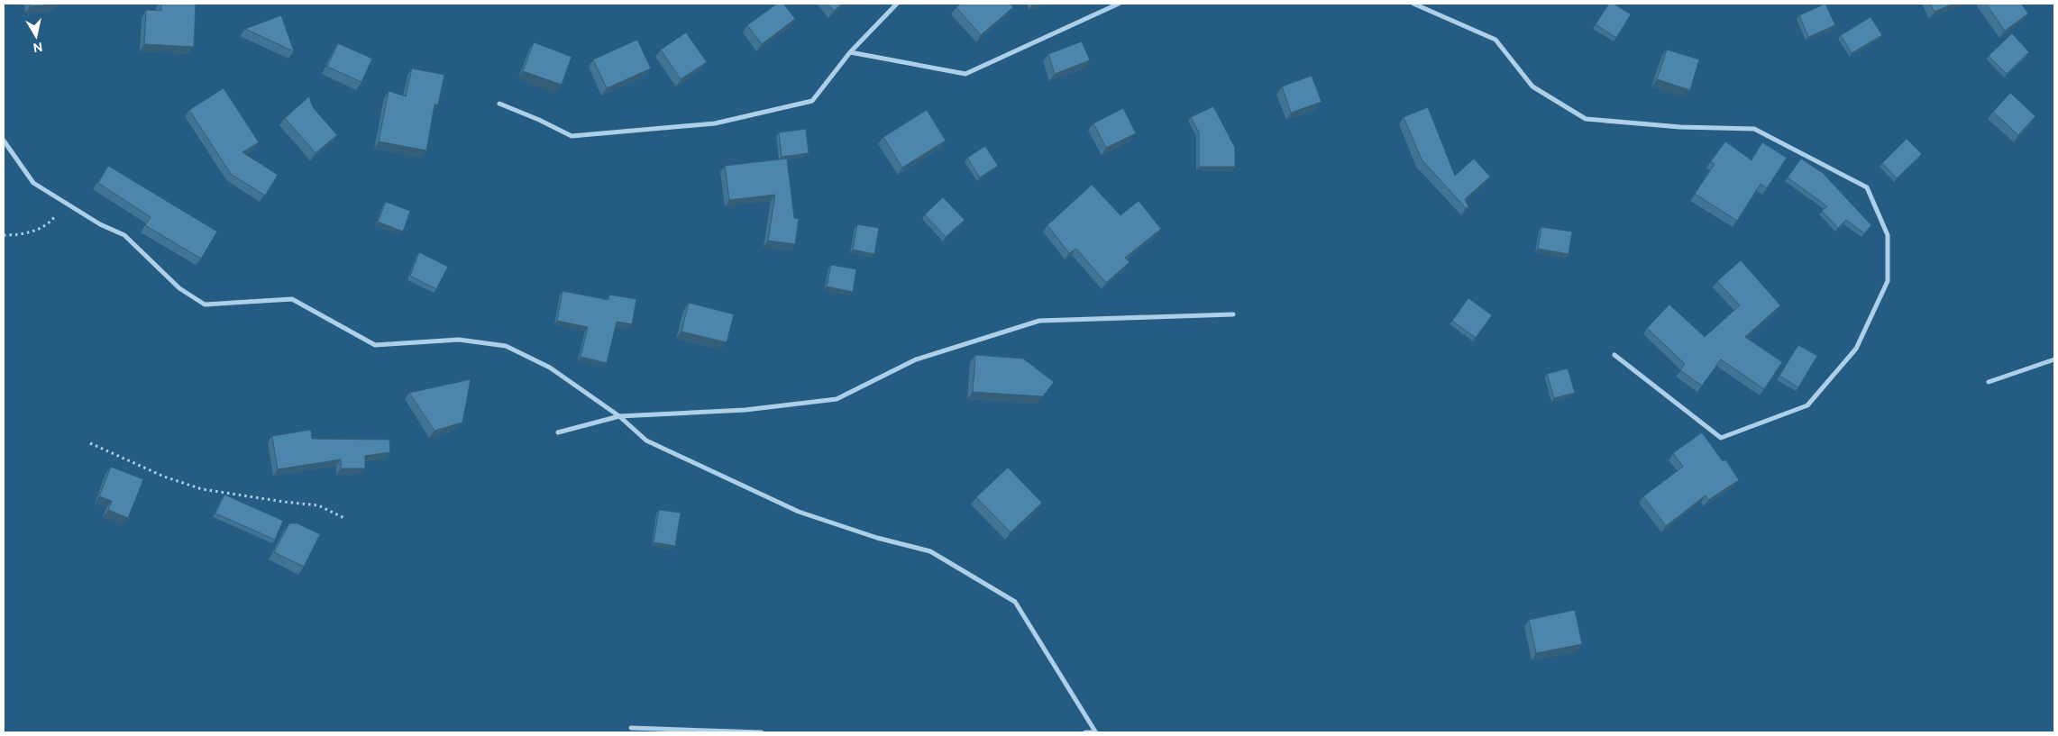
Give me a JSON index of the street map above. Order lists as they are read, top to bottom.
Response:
{
  "north": "bottom"
}
